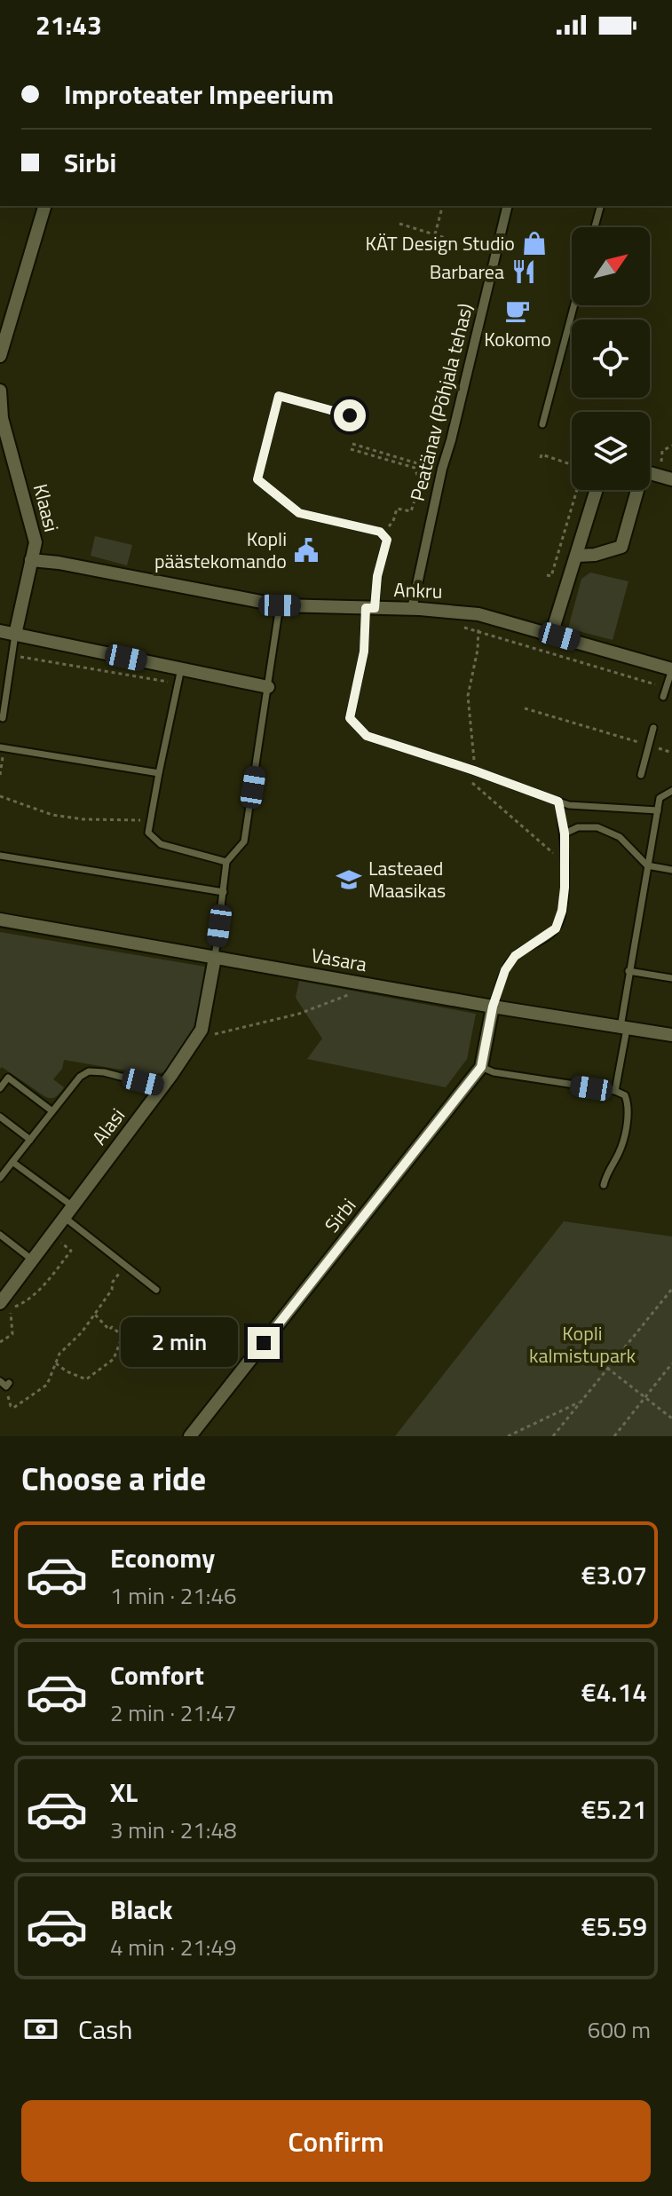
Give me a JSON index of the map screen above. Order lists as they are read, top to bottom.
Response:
{
  "streets": {
    "street": [
      "Peatänav (Põhjala tehas)",
      "Klaasi",
      "Ankru",
      "Vasara",
      "Alasi",
      "Sirbi"
    ]
  },
  "crossings": [
    ["Peatänav (Põhjala tehas)", "Ankru"],
    ["Klaasi", "Ankru"],
    ["Vasara", "Alasi"],
    ["Vasara", "Sirbi"]
  ],
  "parks": ["Kopli kalmistupark"],
  "places": {
    "shop": ["KÄT Design Studio"],
    "restaurant": ["Barbarea"],
    "cafe": ["Kokomo"],
    "public building": ["Kopli päästekomando"],
    "school or university": ["Lasteaed Maasikas"]
  },
  "north": "top right",
  "page": {
    "status": "21:43",
    "banner": ["Improteater Impeerium", "Sirbi"],
    "bubble": "2 min",
    "heading": "Choose a ride",
    "list": [
      {
        "name": "Economy",
        "note": "1 min · 21:46",
        "value": "€3.07"
      },
      {
        "name": "Comfort",
        "note": "2 min · 21:47",
        "value": "€4.14"
      },
      {
        "name": "XL",
        "note": "3 min · 21:48",
        "value": "€5.21"
      },
      {
        "name": "Black",
        "note": "4 min · 21:49",
        "value": "€5.59"
      }
    ],
    "pay": ["Cash", "600 m"],
    "buttons": "Confirm"
  }
}
